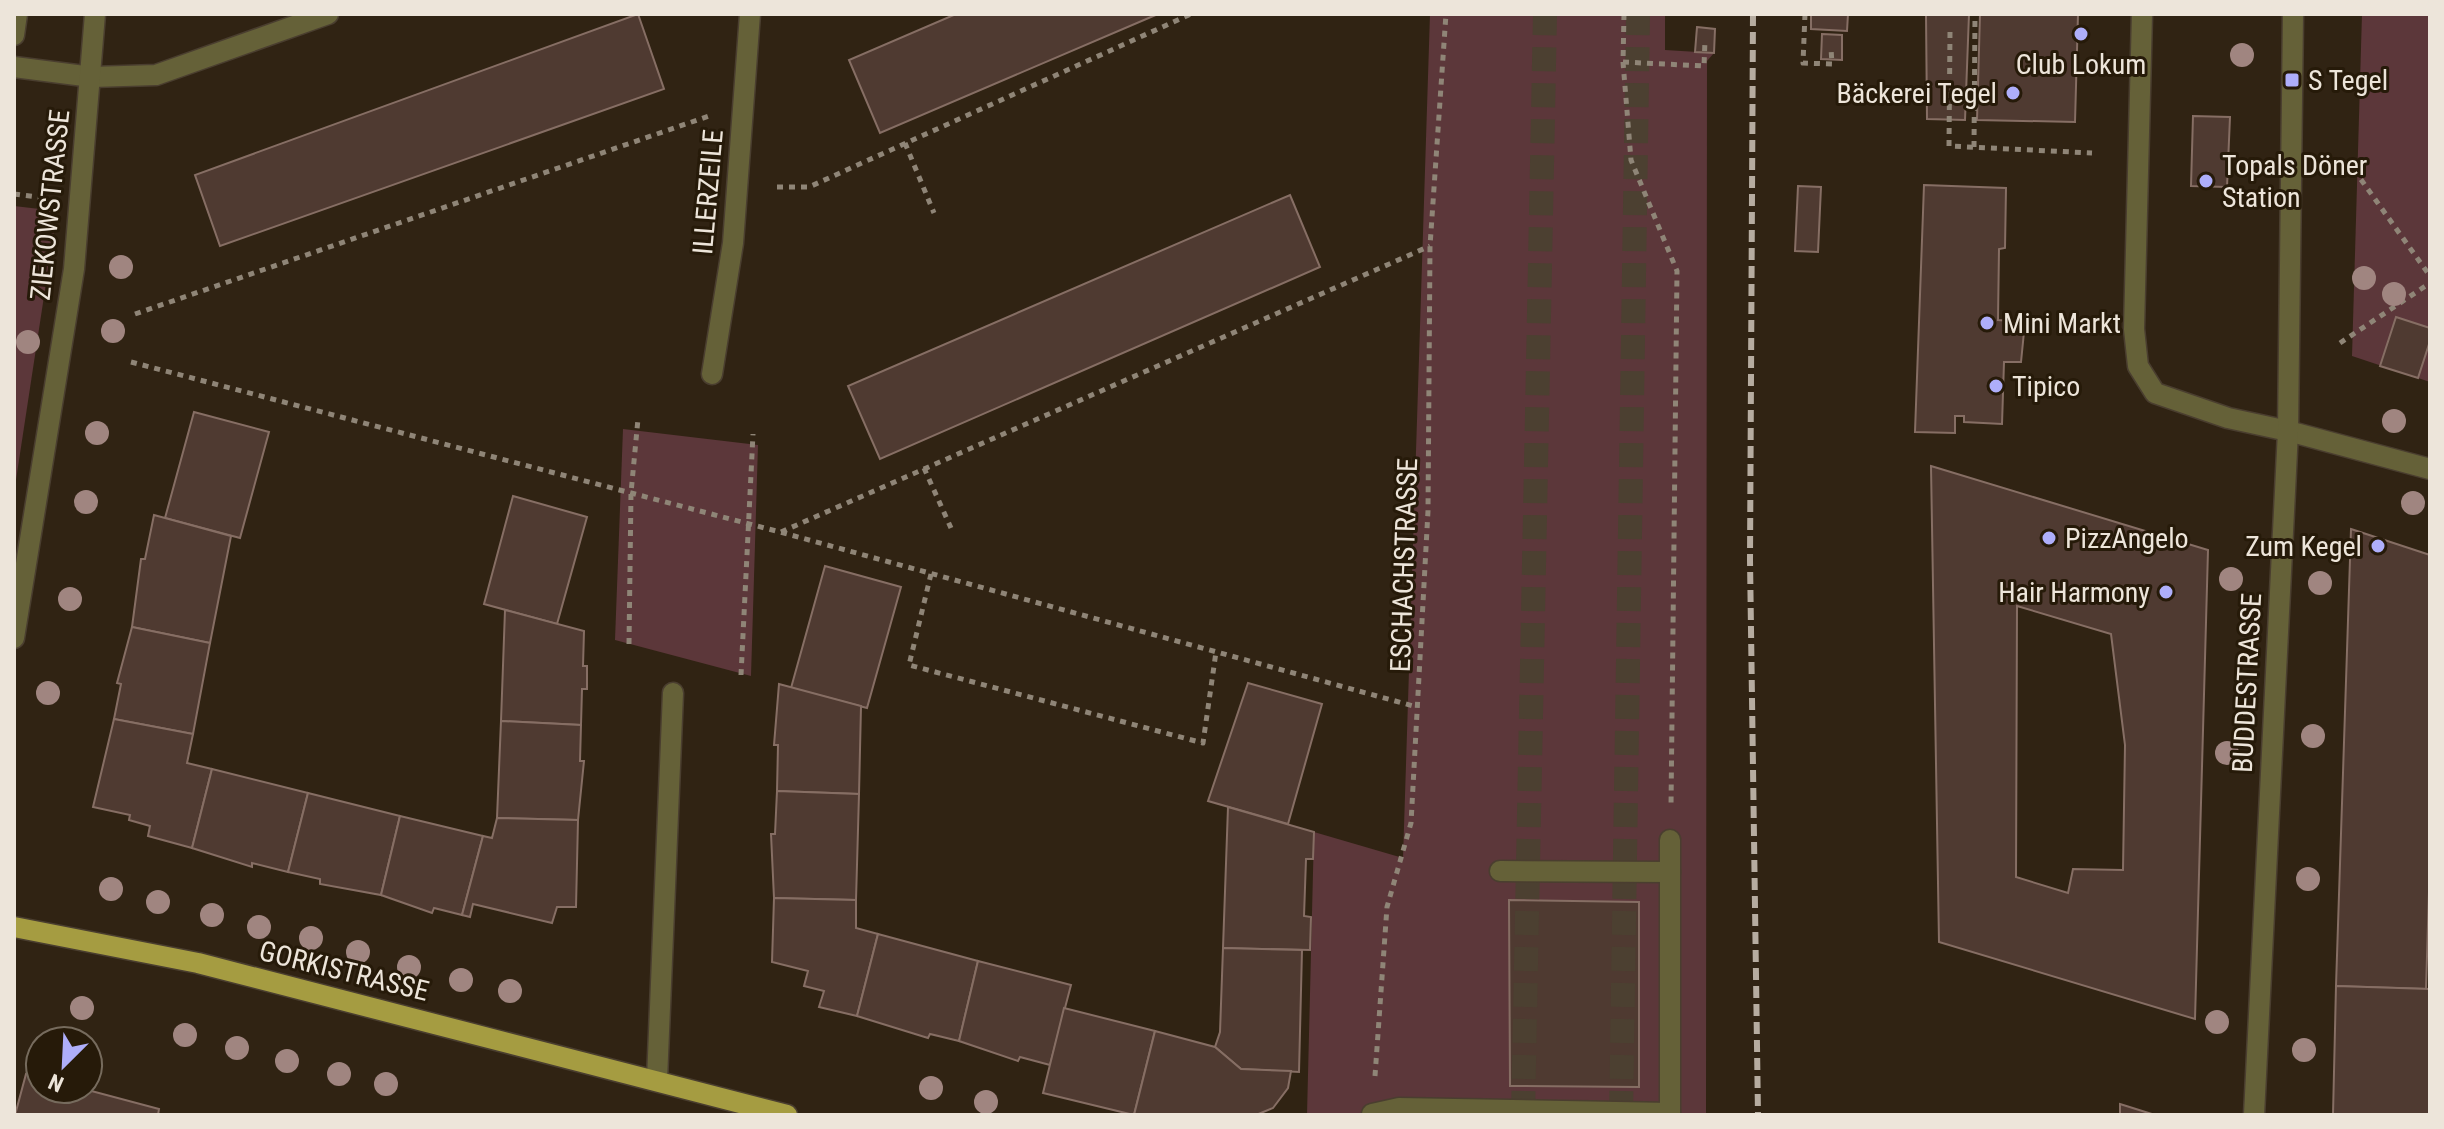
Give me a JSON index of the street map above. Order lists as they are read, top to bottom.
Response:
{
  "streets": {
    "main road": ["GORKISTRASSE"],
    "street": ["ILLERZEILE", "ZIEKOWSTRASSE", "BUDDESTRASSE"],
    "path": ["ESCHACHSTRASSE"]
  },
  "places": {
    "other": [
      "Club Lokum",
      "Bäckerei Tegel",
      "Topals Döner Station",
      "Mini Markt",
      "Tipico",
      "PizzAngelo",
      "Zum Kegel",
      "Hair Harmony"
    ],
    "transit": ["S Tegel"]
  },
  "north": "bottom left"
}
